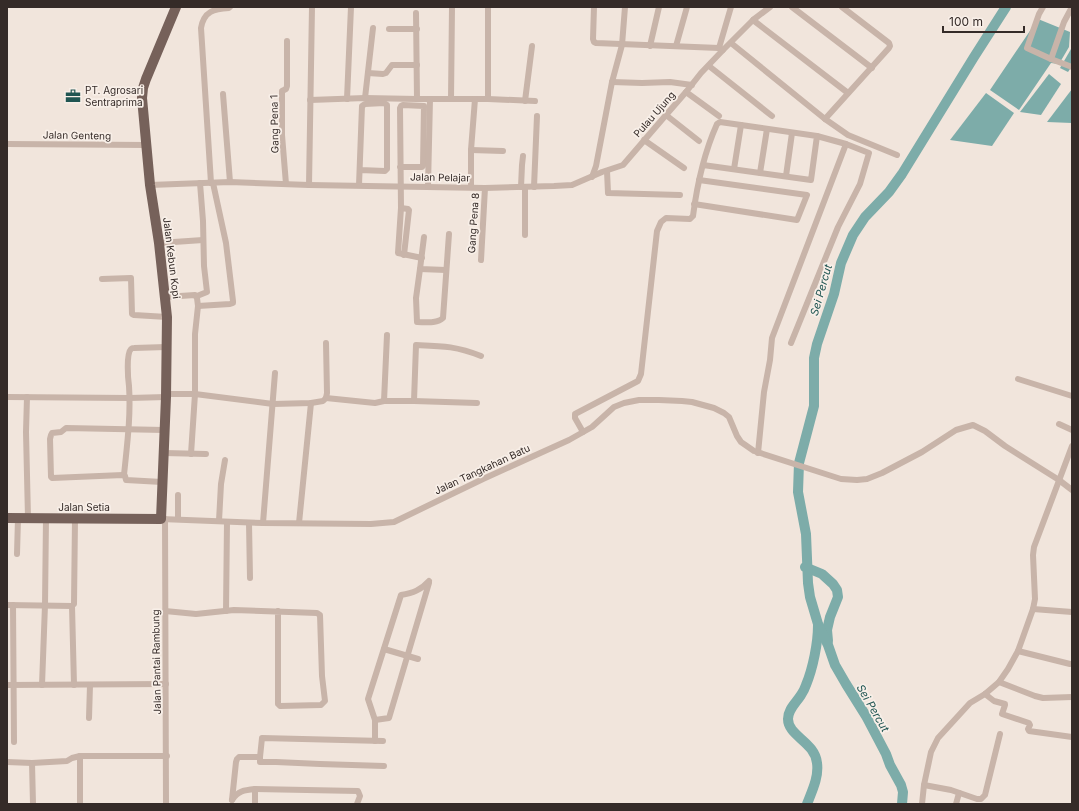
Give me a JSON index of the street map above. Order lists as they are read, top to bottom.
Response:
{
  "streets": {
    "main road": ["Jalan Kebun Kopi", "Jalan Setia"],
    "street": [
      "Pulau Ujung",
      "Gang Pena 1",
      "Jalan Genteng",
      "Jalan Pelajar",
      "Gang Pena 8",
      "Jalan Tangkahan Batu",
      "Jalan Pantai Rambung"
    ]
  },
  "crossings": [
    ["Pulau Ujung", "Jalan Pelajar"],
    ["Gang Pena 1", "Jalan Pelajar"],
    ["Jalan Genteng", "Jalan Kebun Kopi"],
    ["Jalan Pelajar", "Gang Pena 8"],
    ["Jalan Pelajar", "Jalan Kebun Kopi"],
    ["Jalan Kebun Kopi", "Jalan Tangkahan Batu"],
    ["Jalan Kebun Kopi", "Jalan Setia"],
    ["Jalan Kebun Kopi", "Jalan Pantai Rambung"],
    ["Jalan Tangkahan Batu", "Jalan Setia"],
    ["Jalan Tangkahan Batu", "Jalan Pantai Rambung"],
    ["Jalan Setia", "Jalan Pantai Rambung"]
  ],
  "water": ["Sei Percut"],
  "places": {
    "office": ["PT. Agrosari Sentraprima"]
  },
  "scale_bar": "100 m"
}
